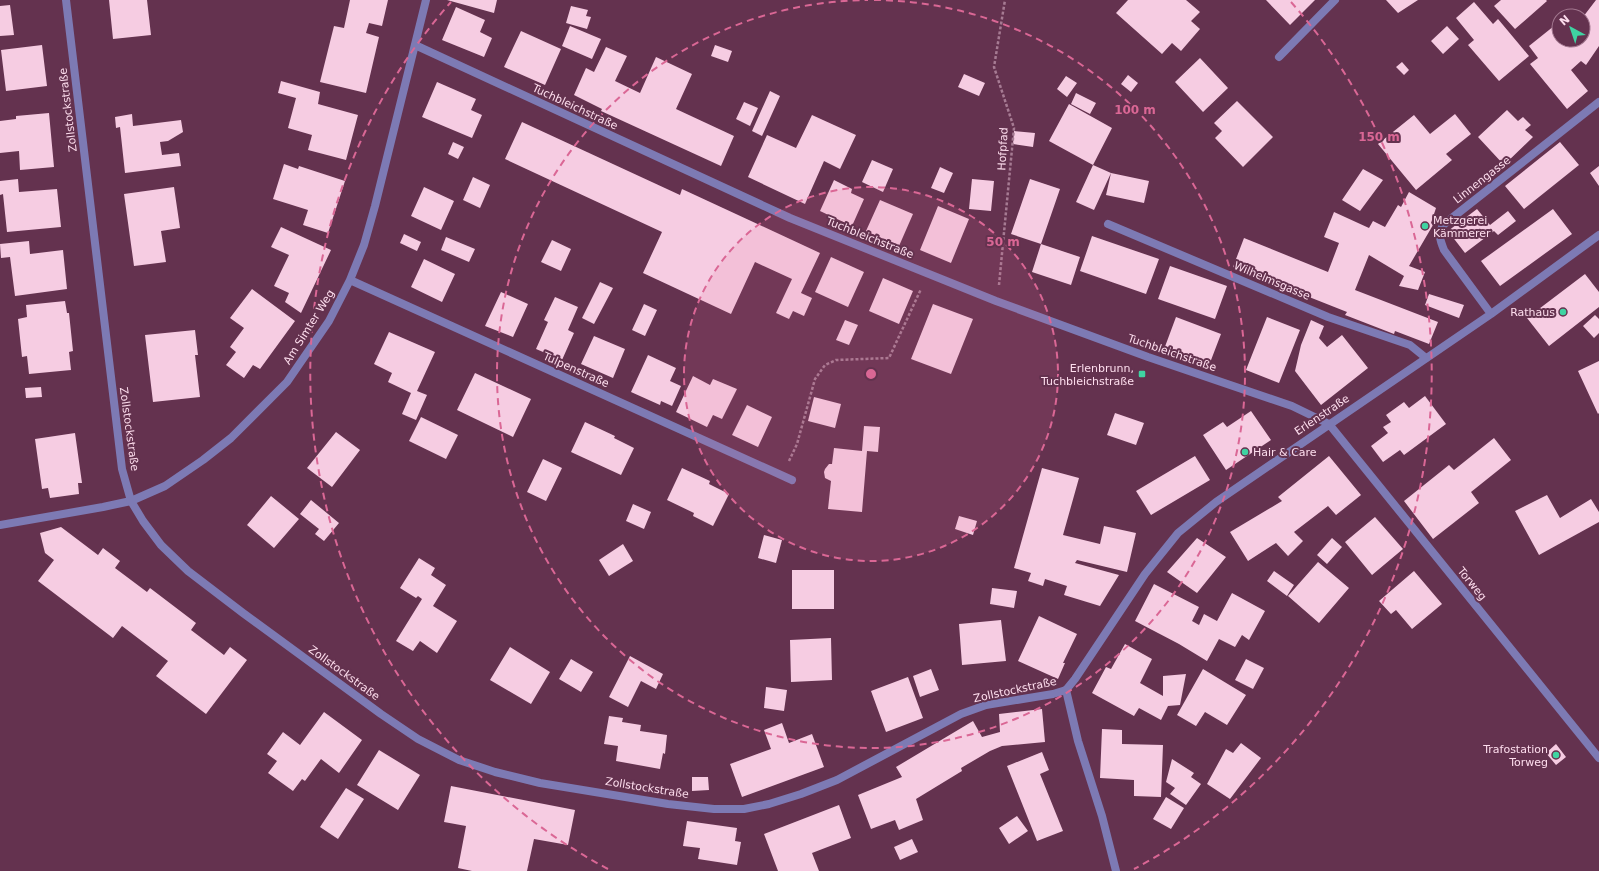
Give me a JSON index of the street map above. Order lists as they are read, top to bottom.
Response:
{
  "streets": {
    "street": [
      "Tuchbleichstraße",
      "Zollstockstraße",
      "Linnengasse",
      "Wilhelmsgasse",
      "Am Simter Weg",
      "Tulpenstraße",
      "Erlenstraße",
      "Torweg"
    ],
    "path": ["Hofpfad"]
  },
  "crossings": [
    ["Tuchbleichstraße", "Hofpfad"],
    ["Tuchbleichstraße", "Am Simter Weg"],
    ["Tuchbleichstraße", "Erlenstraße"],
    ["Tuchbleichstraße", "Torweg"],
    ["Zollstockstraße", "Am Simter Weg"],
    ["Zollstockstraße", "Erlenstraße"],
    ["Linnengasse", "Erlenstraße"],
    ["Wilhelmsgasse", "Erlenstraße"],
    ["Am Simter Weg", "Tulpenstraße"],
    ["Erlenstraße", "Torweg"]
  ],
  "places": {
    "other": [
      "Metzgerei Kämmerer",
      "Rathaus",
      "Hair & Care",
      "Trafostation Torweg"
    ],
    "transit": ["Erlenbrunn, Tuchbleichstraße"]
  },
  "north": "top left",
  "rings": ["100 m", "150 m", "50 m"]
}
